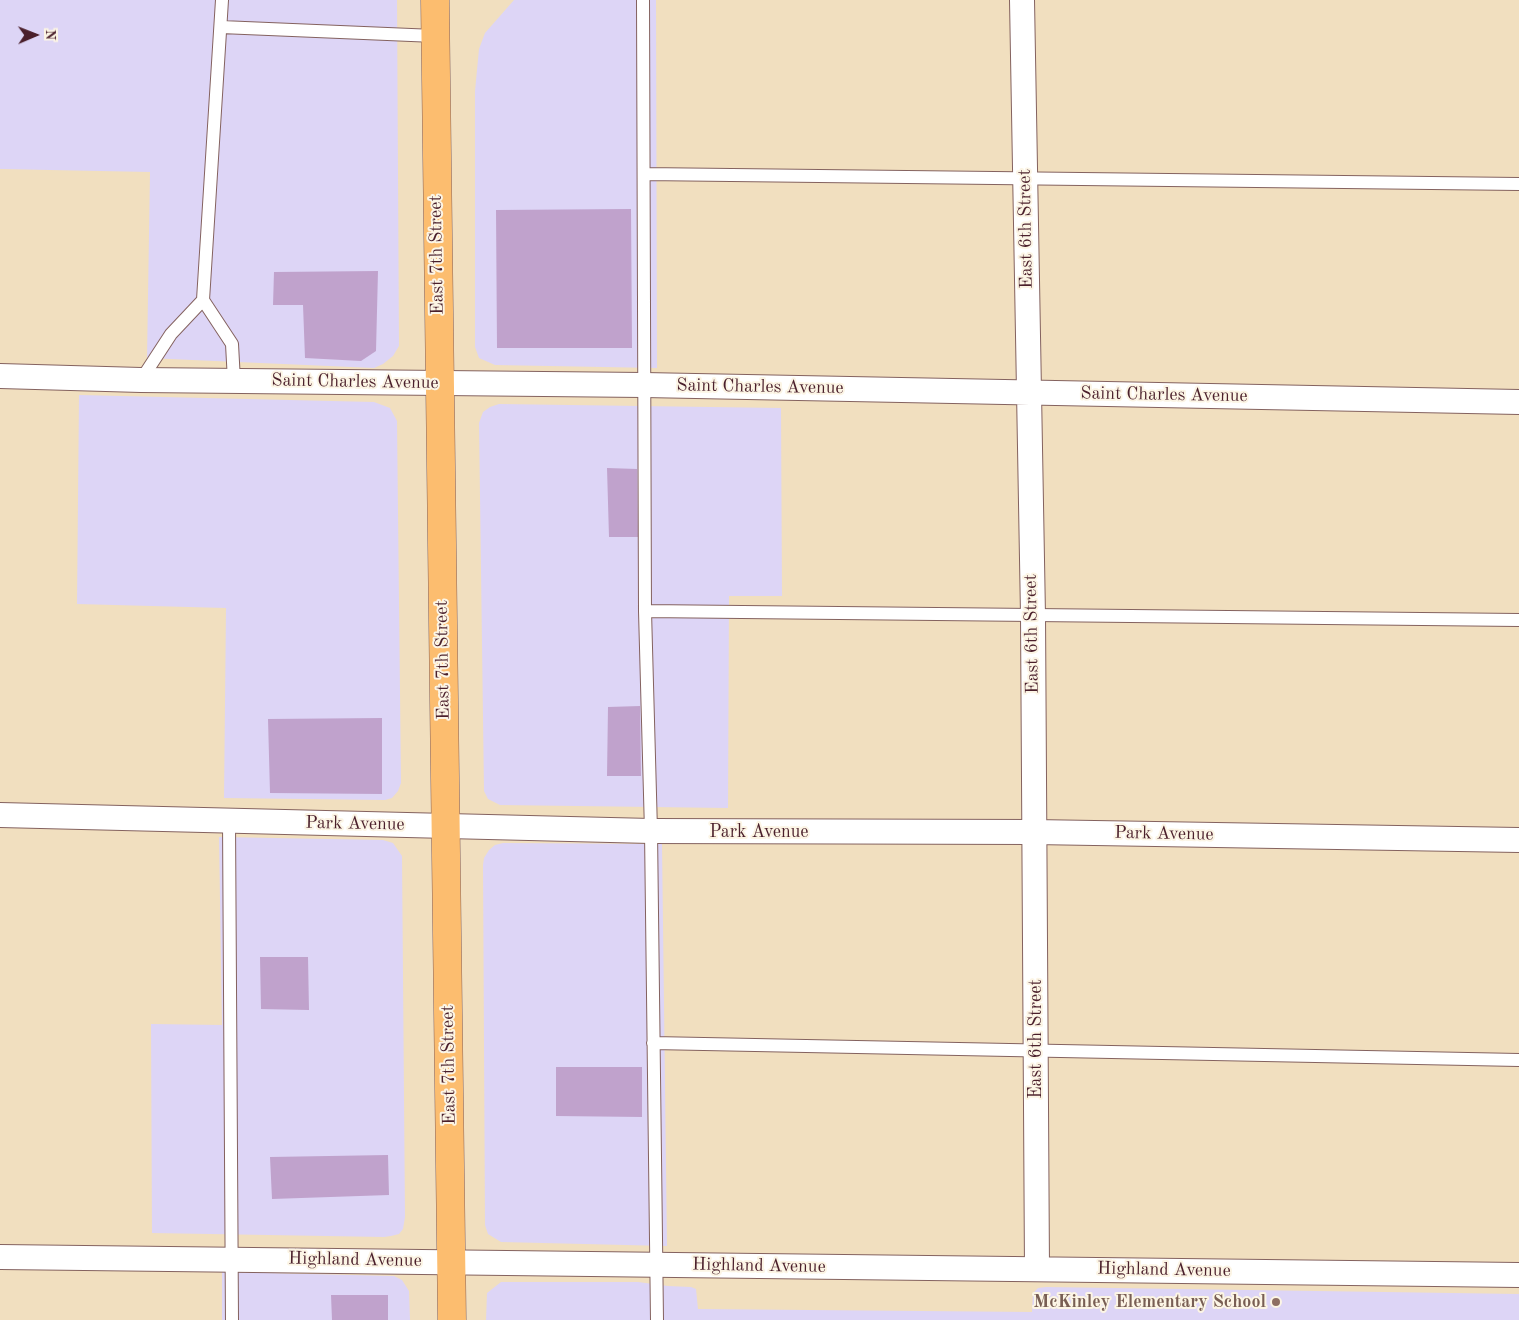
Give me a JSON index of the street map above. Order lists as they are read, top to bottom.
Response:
{
  "streets": {
    "main road": ["East 7th Street"],
    "street": [
      "East 6th Street",
      "Saint Charles Avenue",
      "Park Avenue",
      "Highland Avenue"
    ]
  },
  "crossings": [
    ["East 6th Street", "Saint Charles Avenue"],
    ["East 6th Street", "Park Avenue"],
    ["East 6th Street", "Highland Avenue"],
    ["East 7th Street", "Saint Charles Avenue"],
    ["East 7th Street", "Park Avenue"],
    ["East 7th Street", "Highland Avenue"]
  ],
  "places": ["McKinley Elementary School"],
  "north": "right"
}
